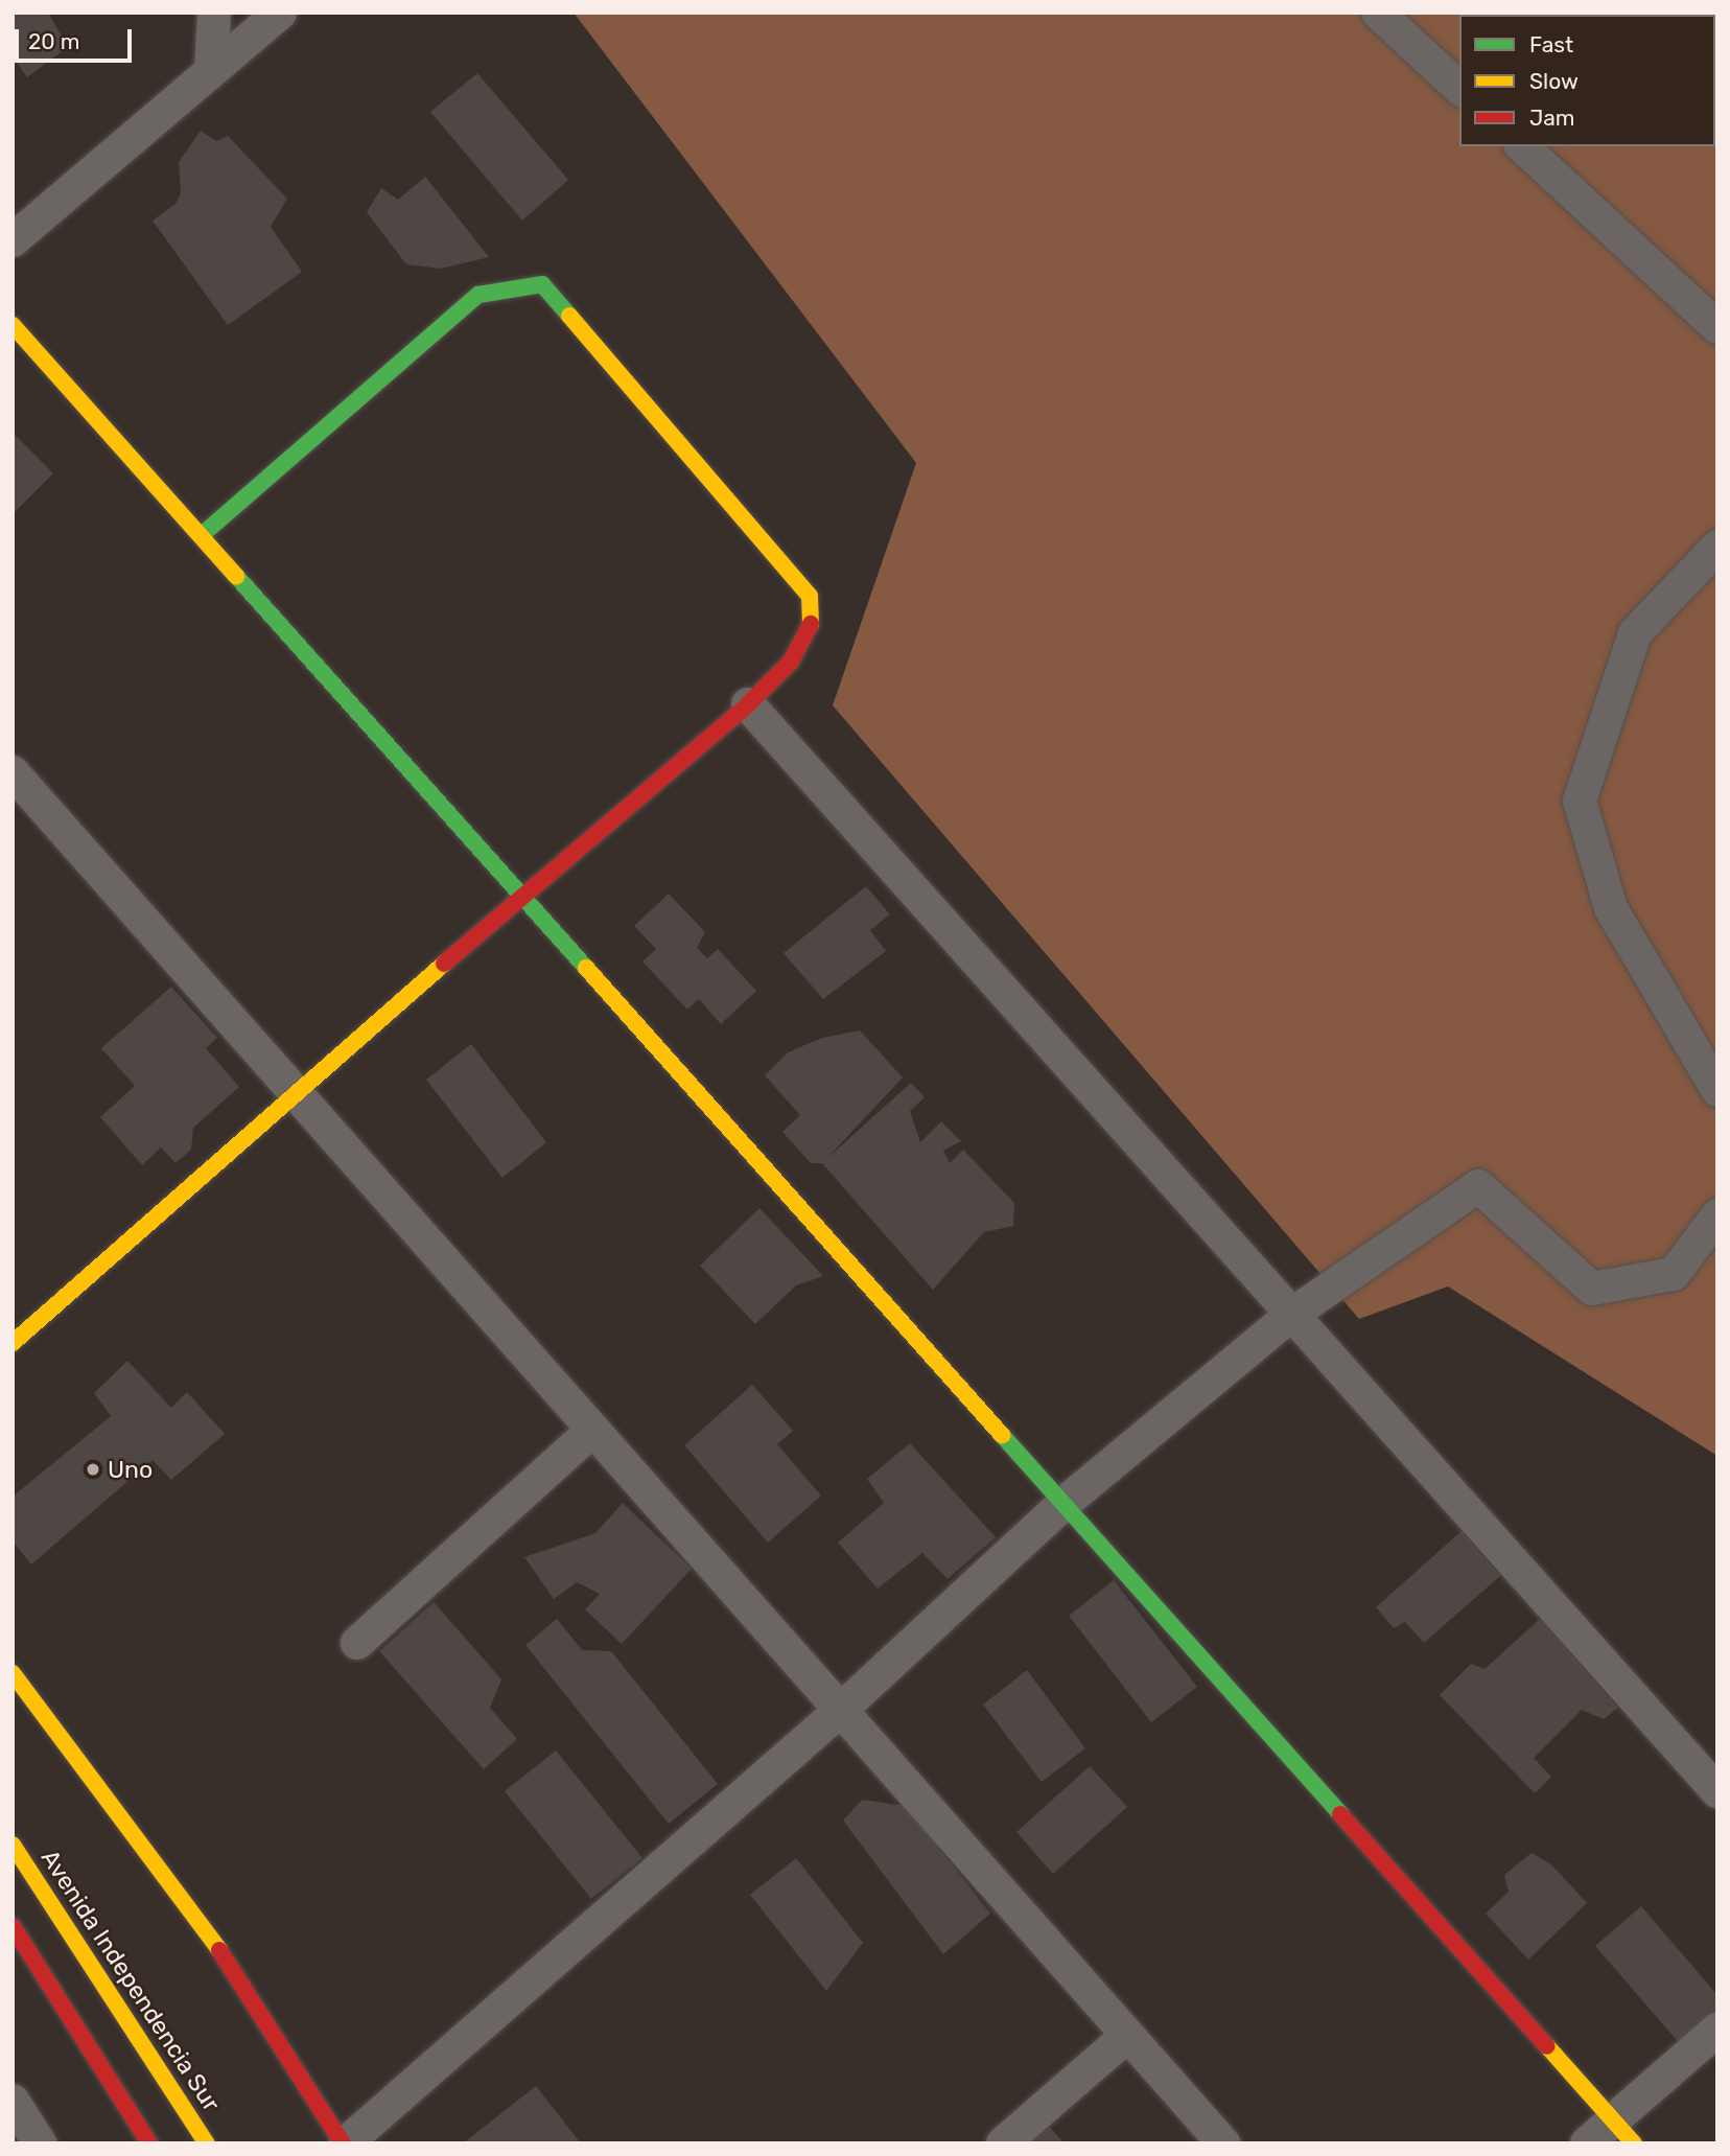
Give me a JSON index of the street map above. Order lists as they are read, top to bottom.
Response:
{
  "streets": {
    "main road": ["Avenida Independencia Sur"]
  },
  "places": ["Uno"],
  "legend": ["Fast", "Slow", "Jam"],
  "scale_bar": "20 m"
}
